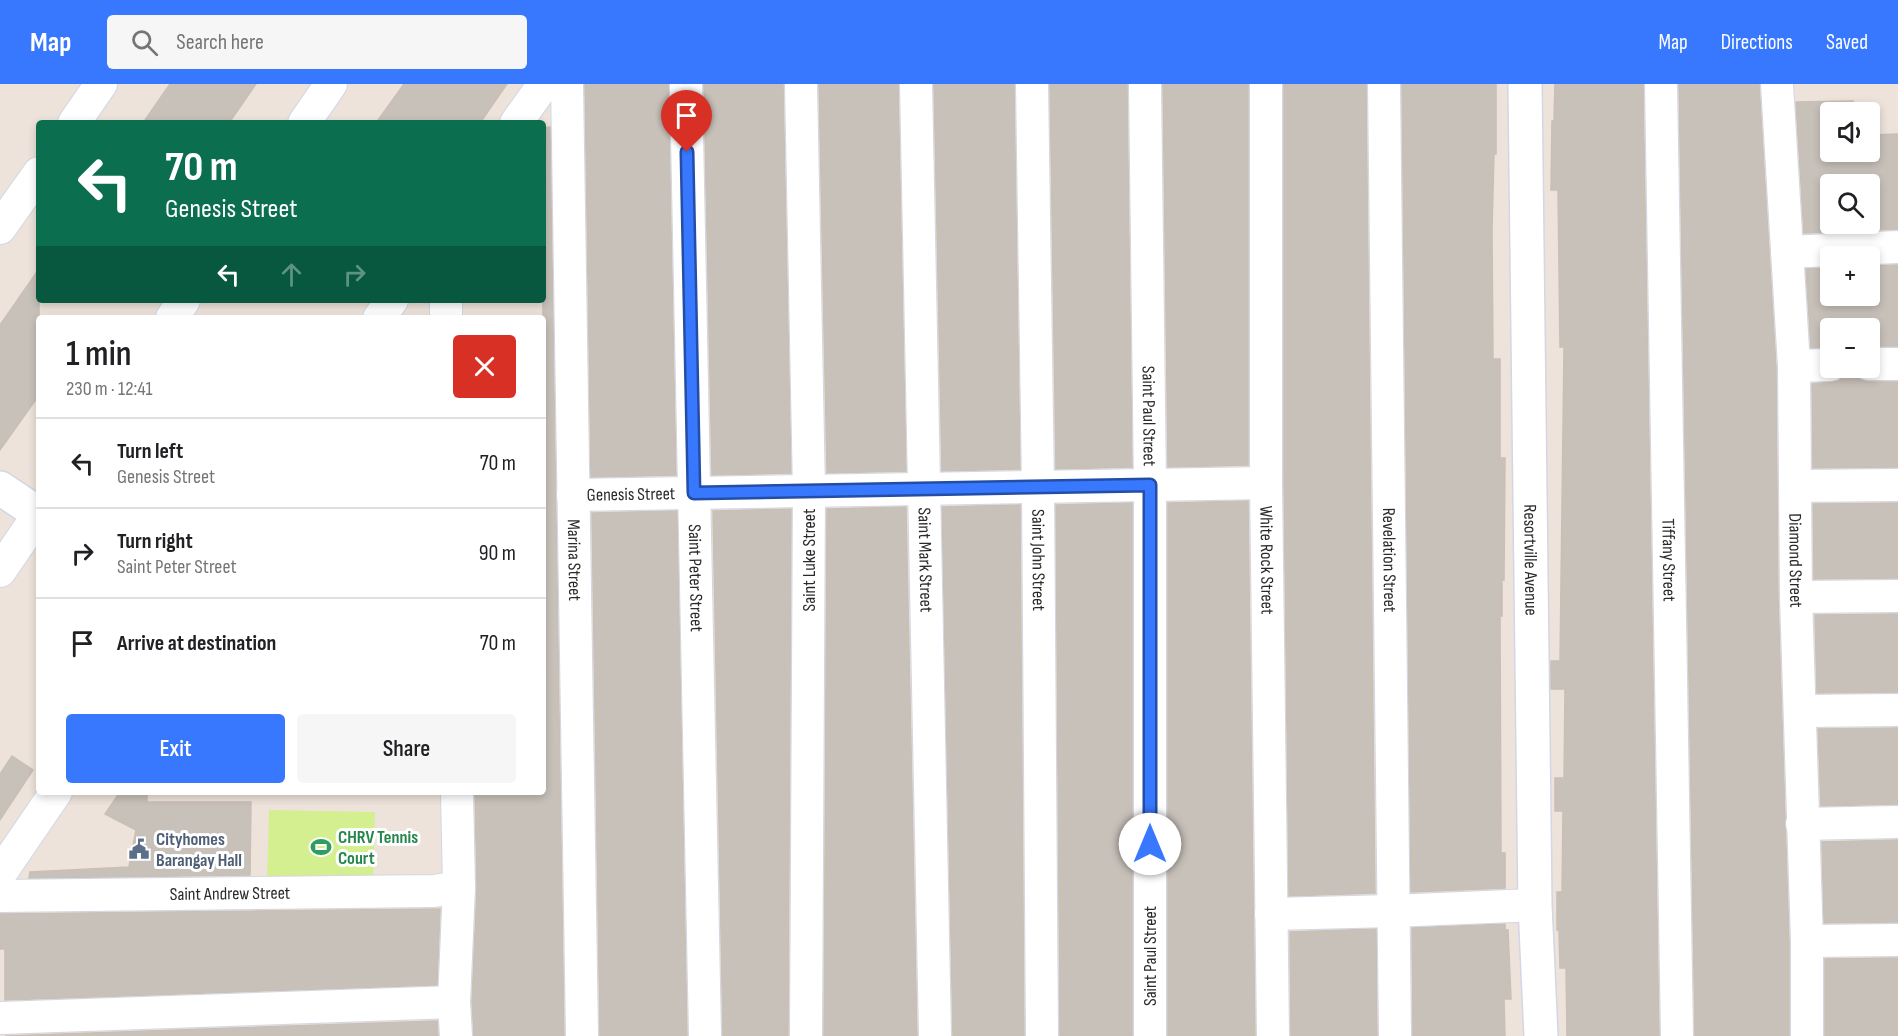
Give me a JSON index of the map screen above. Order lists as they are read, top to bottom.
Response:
{
  "streets": {
    "street": [
      "Saint Paul Street",
      "Genesis Street",
      "Marina Street",
      "Saint Luke Street",
      "Saint Mark Street",
      "Saint John Street",
      "White Rock Street",
      "Revelation Street",
      "Resortville Avenue",
      "Tiffany Street",
      "Diamond Street",
      "Saint Peter Street",
      "Saint Andrew Street"
    ]
  },
  "crossings": [
    ["Saint Paul Street", "Genesis Street"],
    ["Genesis Street", "Marina Street"],
    ["Genesis Street", "Saint Luke Street"],
    ["Genesis Street", "Saint Mark Street"],
    ["Genesis Street", "Saint John Street"],
    ["Genesis Street", "White Rock Street"],
    ["Genesis Street", "Saint Peter Street"]
  ],
  "places": {
    "sports": ["CHRV Tennis Court"],
    "public building": ["Cityhomes Barangay Hall"]
  },
  "page": {
    "header": "Map",
    "search": "Search here",
    "nav": ["Map", "Directions", "Saved"],
    "map_buttons": ["+", "−"],
    "turn": ["70 m", "Genesis Street"],
    "heading": ["1 min", "230 m · 12:41"],
    "list": [
      {
        "name": "Turn left",
        "note": "Genesis Street",
        "value": "70 m"
      },
      {
        "name": "Turn right",
        "note": "Saint Peter Street",
        "value": "90 m"
      },
      {
        "name": "Arrive at destination",
        "value": "70 m"
      }
    ],
    "buttons": ["Exit", "Share"]
  }
}
